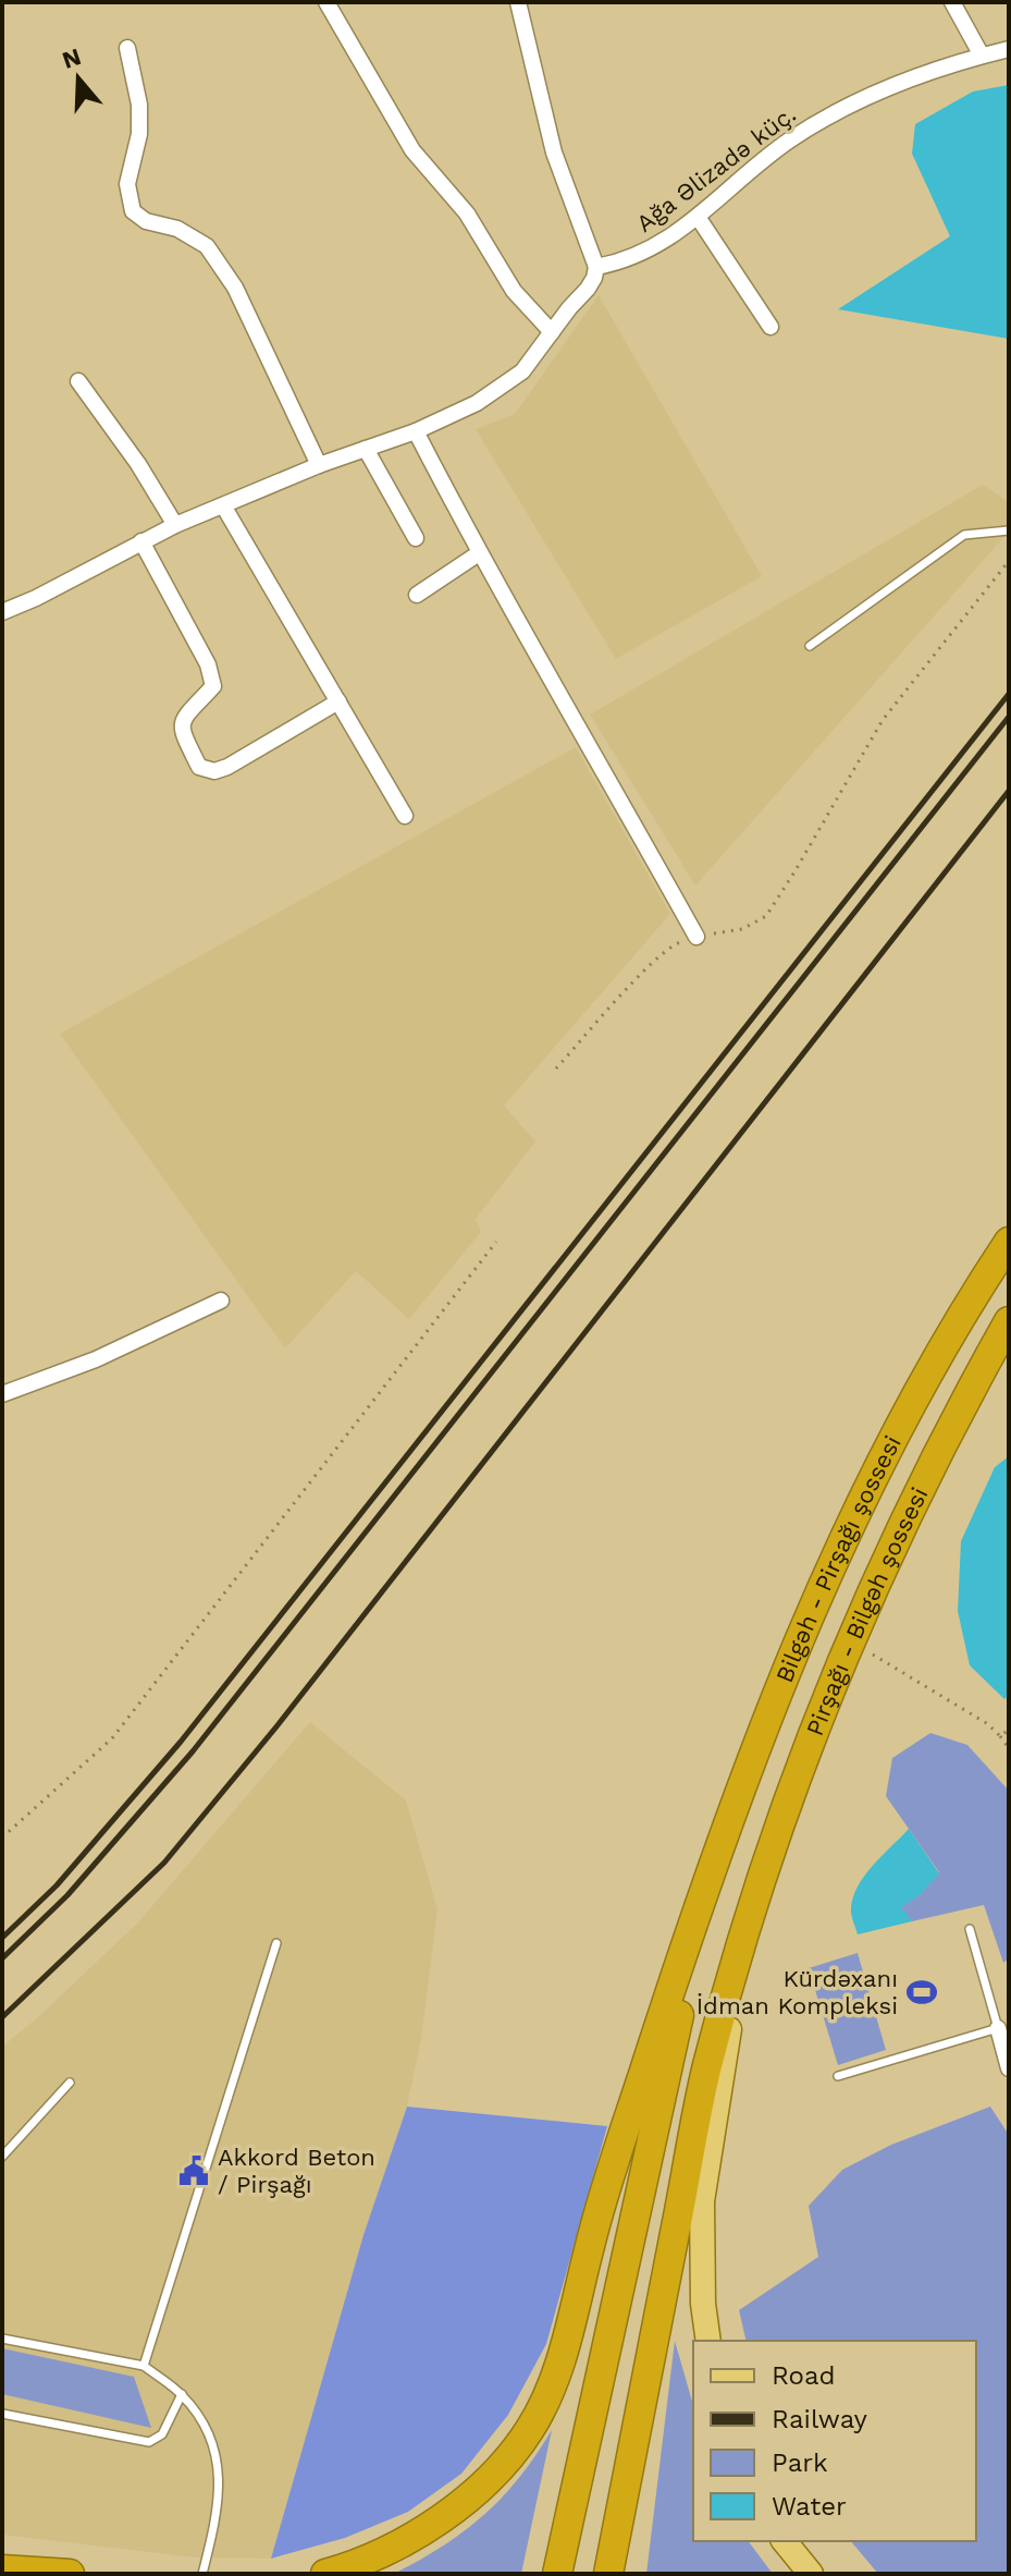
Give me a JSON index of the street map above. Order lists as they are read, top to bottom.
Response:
{
  "streets": {
    "highway": ["Bilgəh - Pirşağı şossesi", "Pirşağı - Bilgəh şossesi"],
    "street": ["Ağa Əlizadə küç."]
  },
  "places": {
    "sports": ["Kürdəxanı İdman Kompleksi"],
    "public building": ["Akkord Beton / Pirşağı"]
  },
  "legend": [
    "Road",
    "Railway",
    "Park",
    "Water"
  ],
  "north": "top"
}
